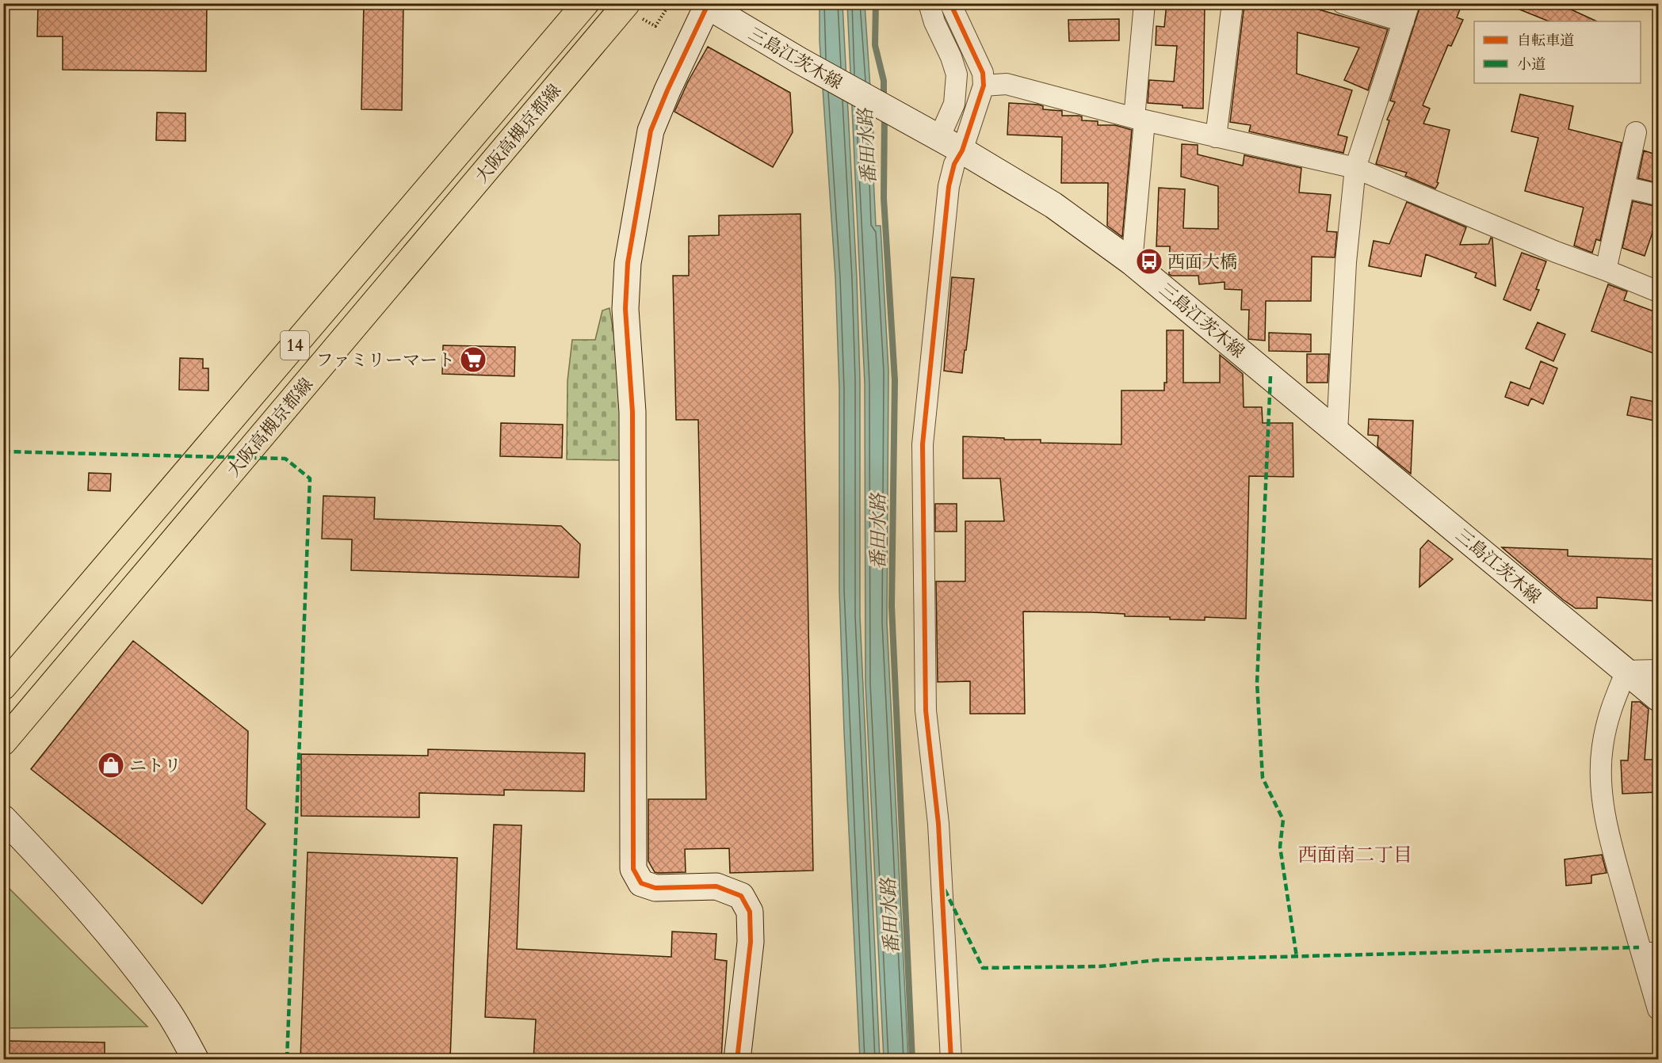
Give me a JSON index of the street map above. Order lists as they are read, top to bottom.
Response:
{
  "streets": {
    "main road": ["大阪高槻京都線", "14"],
    "street": ["三島江茨木線"]
  },
  "districts": ["西面南二丁目"],
  "water": ["番田水路"],
  "places": {
    "bus stop": ["西面大橋"],
    "supermarket": ["ファミリーマート"],
    "shop": ["ニトリ"]
  },
  "legend": ["自転車道", "小道"]
}
